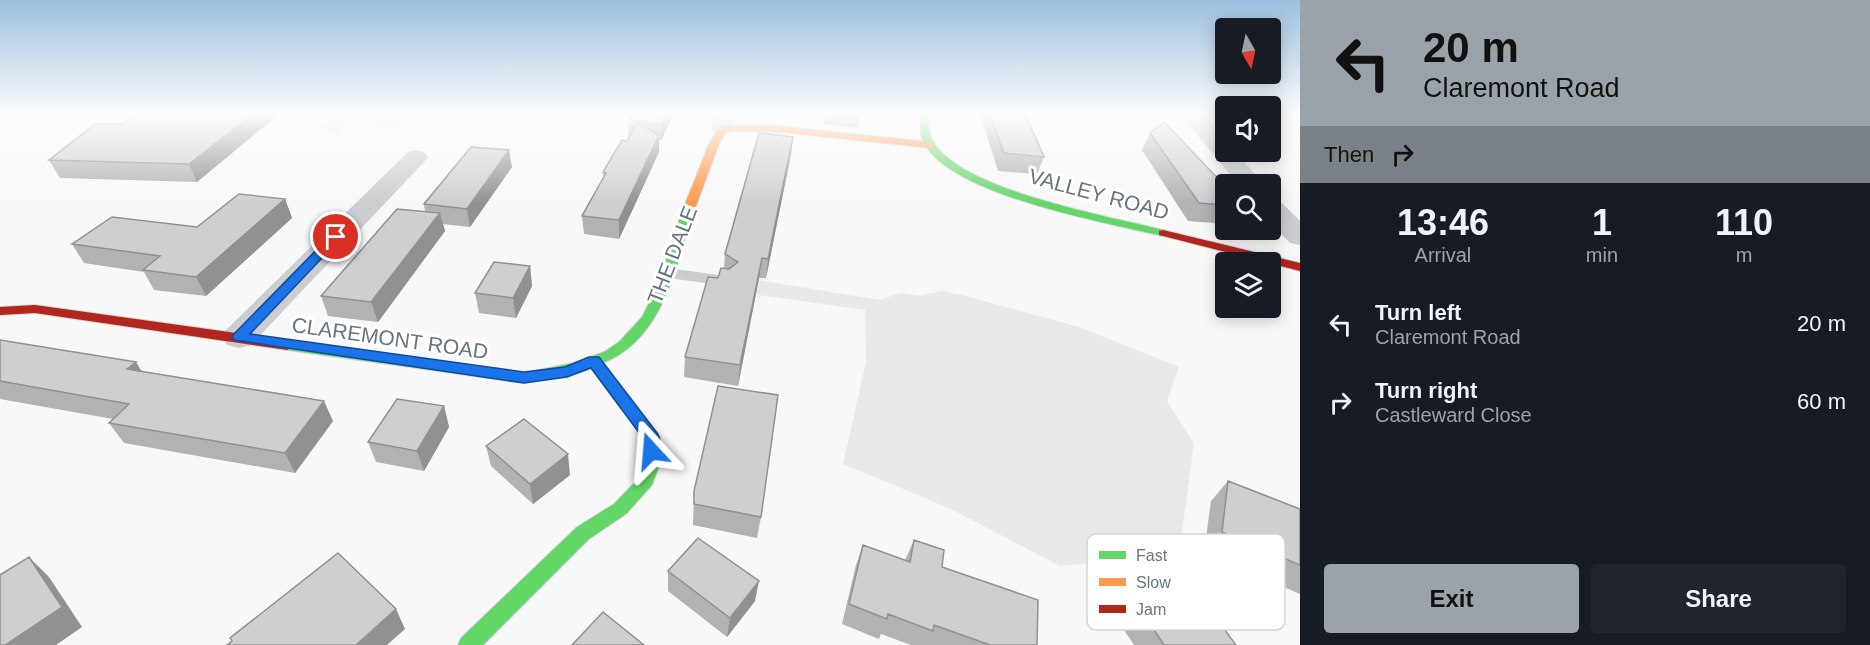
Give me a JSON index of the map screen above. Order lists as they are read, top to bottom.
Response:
{
  "streets": {
    "street": ["VALLEY ROAD", "THE DALE", "CLAREMONT ROAD"]
  },
  "crossings": [
    ["VALLEY ROAD", "THE DALE"],
    ["THE DALE", "CLAREMONT ROAD"]
  ],
  "legend": ["Fast", "Slow", "Jam"],
  "north": "bottom",
  "page": {
    "turn": ["20 m", "Claremont Road"],
    "then": "Then",
    "eta": [
      "13:46",
      "Arrival",
      "1",
      "min",
      "110",
      "m"
    ],
    "list": [
      {
        "name": "Turn left",
        "note": "Claremont Road",
        "value": "20 m"
      },
      {
        "name": "Turn right",
        "note": "Castleward Close",
        "value": "60 m"
      }
    ],
    "buttons": ["Exit", "Share"]
  }
}
